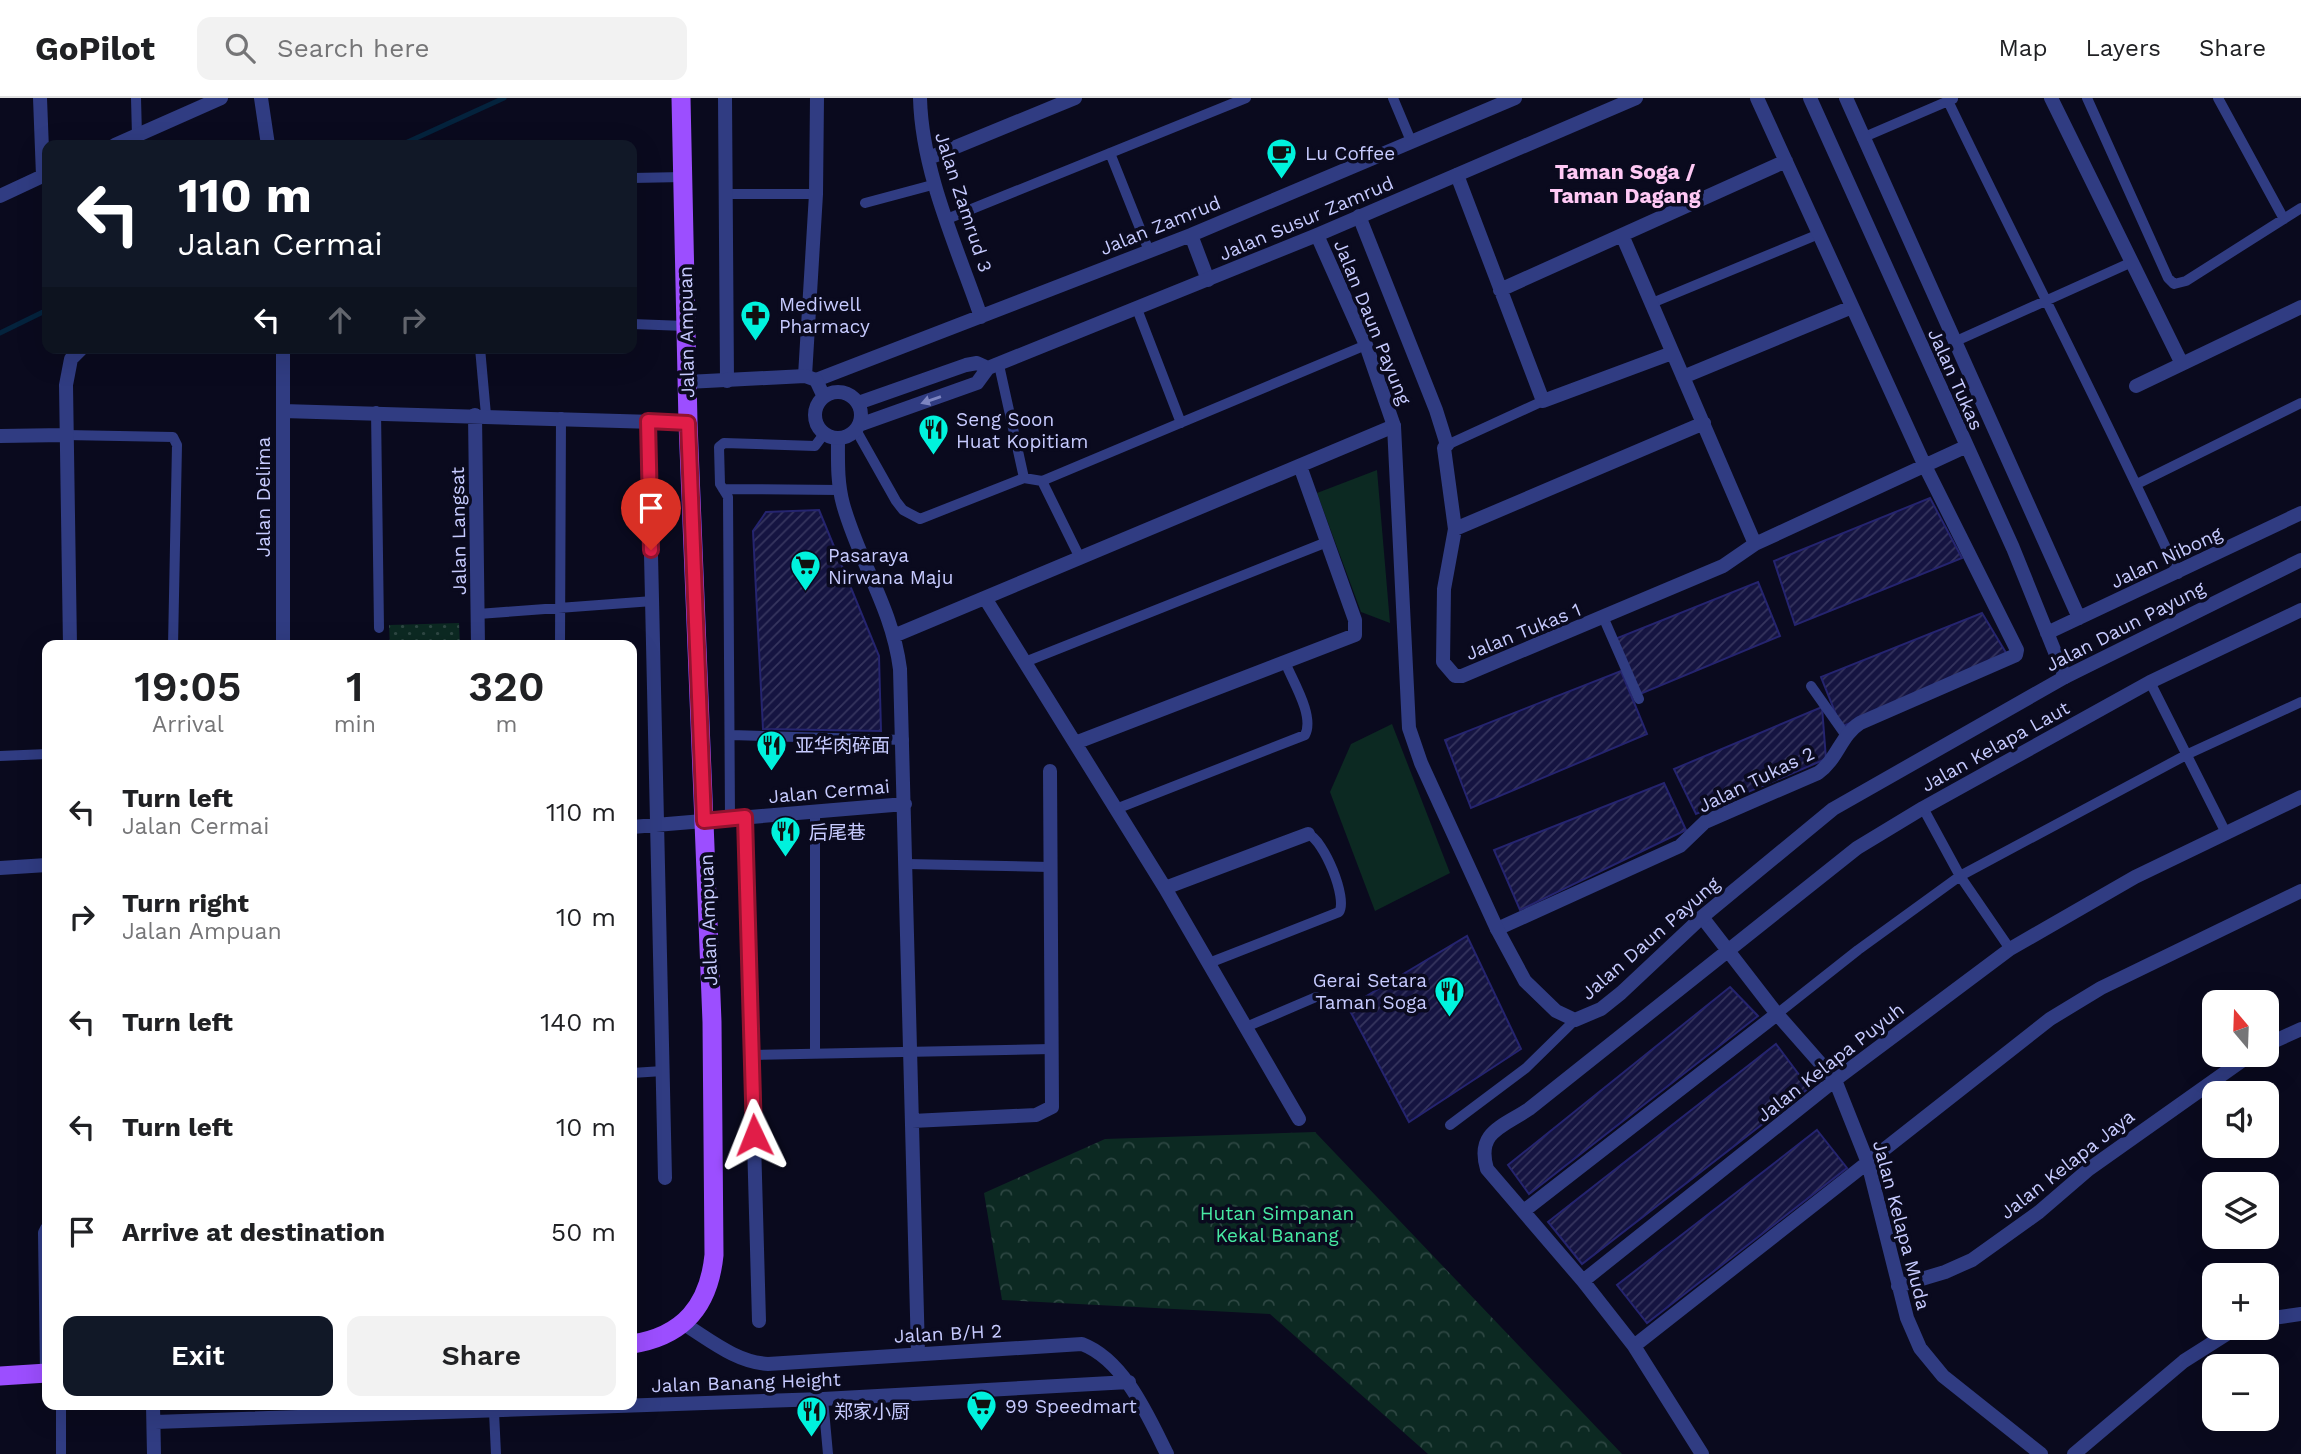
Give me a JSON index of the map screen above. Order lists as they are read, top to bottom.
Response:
{
  "streets": {
    "main road": ["Jalan Ampuan"],
    "street": [
      "Jalan Zamrud 3",
      "Jalan Susur Zamrud",
      "Jalan Zamrud",
      "Jalan Daun Payung",
      "Jalan Tukas",
      "Jalan Delima",
      "Jalan Langsat",
      "Jalan Nibong",
      "Jalan Tukas 1",
      "Jalan Kelapa Laut",
      "Jalan Tukas 2",
      "Jalan Cermai",
      "Jalan Kelapa Puyuh",
      "Jalan Kelapa Jaya",
      "Jalan Kelapa Muda",
      "Jalan B/H 2",
      "Jalan Banang Height"
    ]
  },
  "crossings": [
    ["Jalan Zamrud 3", "Jalan Zamrud"],
    ["Jalan Susur Zamrud", "Jalan Daun Payung"],
    ["Jalan Susur Zamrud", "Jalan Tukas 1"],
    ["Jalan Zamrud", "Jalan Ampuan"],
    ["Jalan Daun Payung", "Jalan Tukas"],
    ["Jalan Daun Payung", "Jalan Tukas 2"],
    ["Jalan Daun Payung", "Jalan Kelapa Muda"],
    ["Jalan Ampuan", "Jalan Cermai"],
    ["Jalan Ampuan", "Jalan B/H 2"],
    ["Jalan Tukas", "Jalan Nibong"],
    ["Jalan Tukas", "Jalan Tukas 1"],
    ["Jalan Tukas 1", "Jalan Tukas 2"],
    ["Jalan Kelapa Laut", "Jalan Kelapa Puyuh"],
    ["Jalan Kelapa Laut", "Jalan Kelapa Muda"],
    ["Jalan Kelapa Puyuh", "Jalan Kelapa Muda"],
    ["Jalan Kelapa Jaya", "Jalan Kelapa Muda"],
    ["Jalan B/H 2", "Jalan Banang Height"]
  ],
  "districts": ["Taman Soga / Taman Dagang"],
  "parks": ["Hutan Simpanan Kekal Banang"],
  "places": {
    "cafe": ["Lu Coffee"],
    "pharmacy": ["Mediwell Pharmacy"],
    "restaurant": [
      "Seng Soon Huat Kopitiam",
      "亚华肉碎面",
      "后尾巷",
      "Gerai Setara Taman Soga",
      "郑家小厨"
    ],
    "supermarket": ["Pasaraya Nirwana Maju", "99 Speedmart"]
  },
  "north": "top",
  "page": {
    "header": "GoPilot",
    "search": "Search here",
    "nav": ["Map", "Layers", "Share"],
    "turn": ["110 m", "Jalan Cermai"],
    "eta": [
      "19:05",
      "Arrival",
      "1",
      "min",
      "320",
      "m"
    ],
    "list": [
      {
        "name": "Turn left",
        "note": "Jalan Cermai",
        "value": "110 m"
      },
      {
        "name": "Turn right",
        "note": "Jalan Ampuan",
        "value": "10 m"
      },
      {
        "name": "Turn left",
        "value": "140 m"
      },
      {
        "name": "Turn left",
        "value": "10 m"
      },
      {
        "name": "Arrive at destination",
        "value": "50 m"
      }
    ],
    "map_buttons": ["+", "−"],
    "buttons": ["Exit", "Share"]
  }
}
